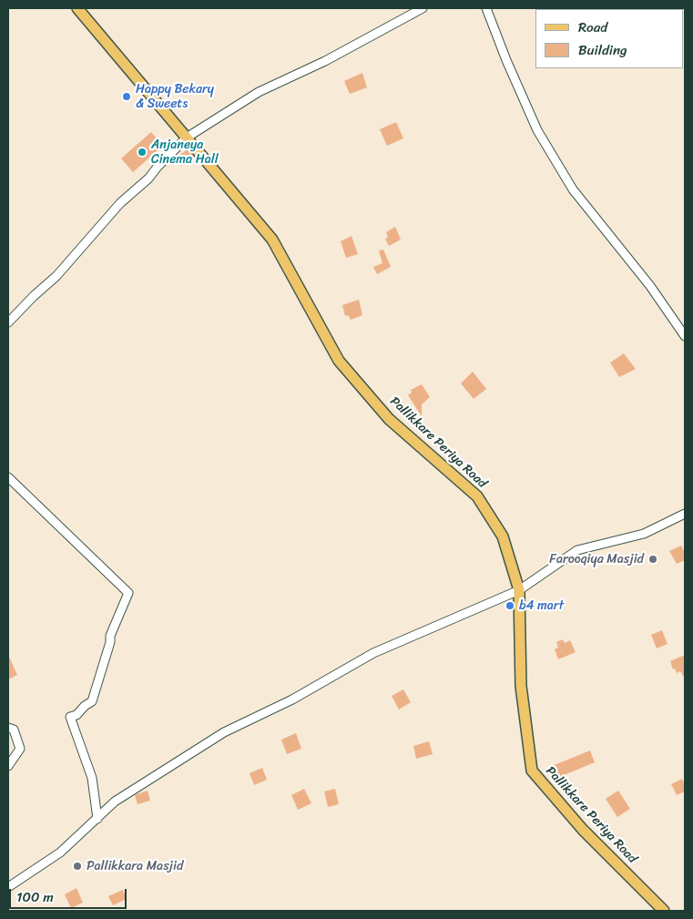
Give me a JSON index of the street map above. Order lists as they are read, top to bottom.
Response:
{
  "streets": {
    "main road": ["Pallikkare Periya Road"]
  },
  "places": [
    "Happy Bekary & Sweets",
    "Anjaneya Cinema Hall",
    "Farooqiya Masjid",
    "b4 mart",
    "Pallikkara Masjid"
  ],
  "legend": ["Road", "Building"],
  "scale_bar": "100 m"
}
